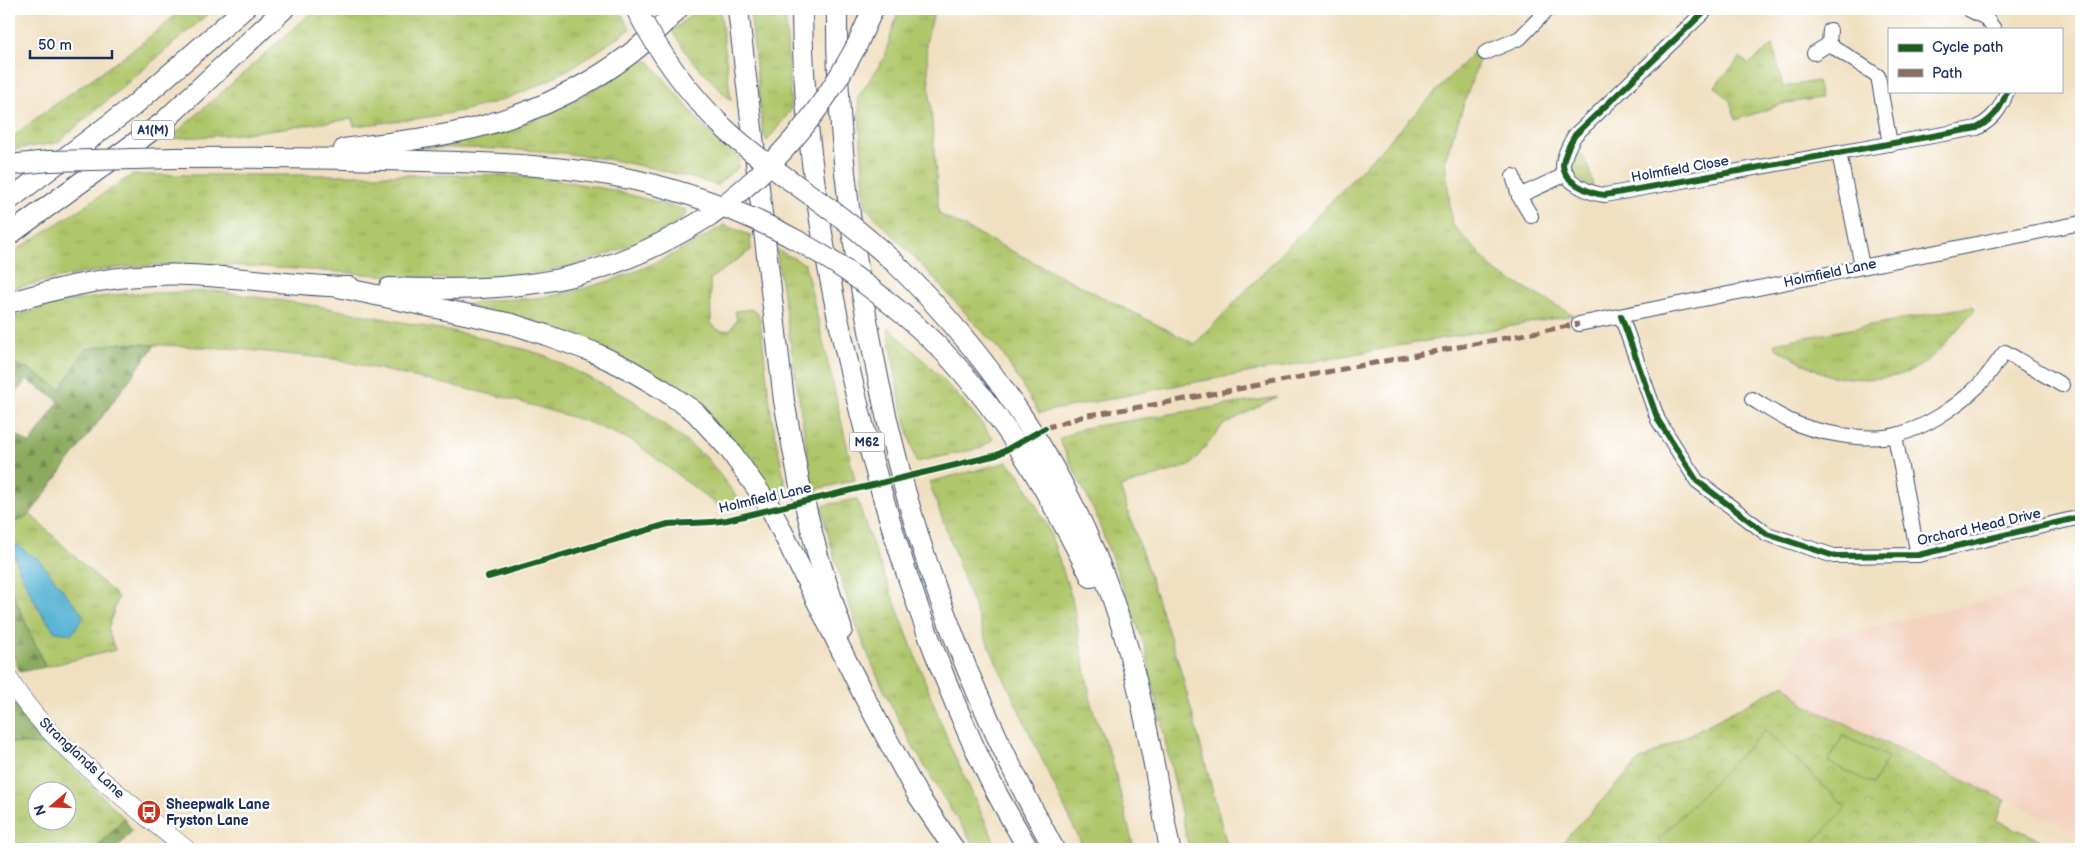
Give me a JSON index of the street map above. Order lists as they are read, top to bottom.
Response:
{
  "streets": {
    "highway": ["A1(M)", "M62"],
    "main road": ["Stranglands Lane"],
    "street": ["Holmfield Close", "Holmfield Lane", "Orchard Head Drive"]
  },
  "crossings": [
    ["Holmfield Lane", "Orchard Head Drive"]
  ],
  "places": {
    "bus stop": ["Sheepwalk Lane Fryston Lane"]
  },
  "legend": ["Cycle path", "Path"],
  "scale_bar": "50 m",
  "north": "left"
}
